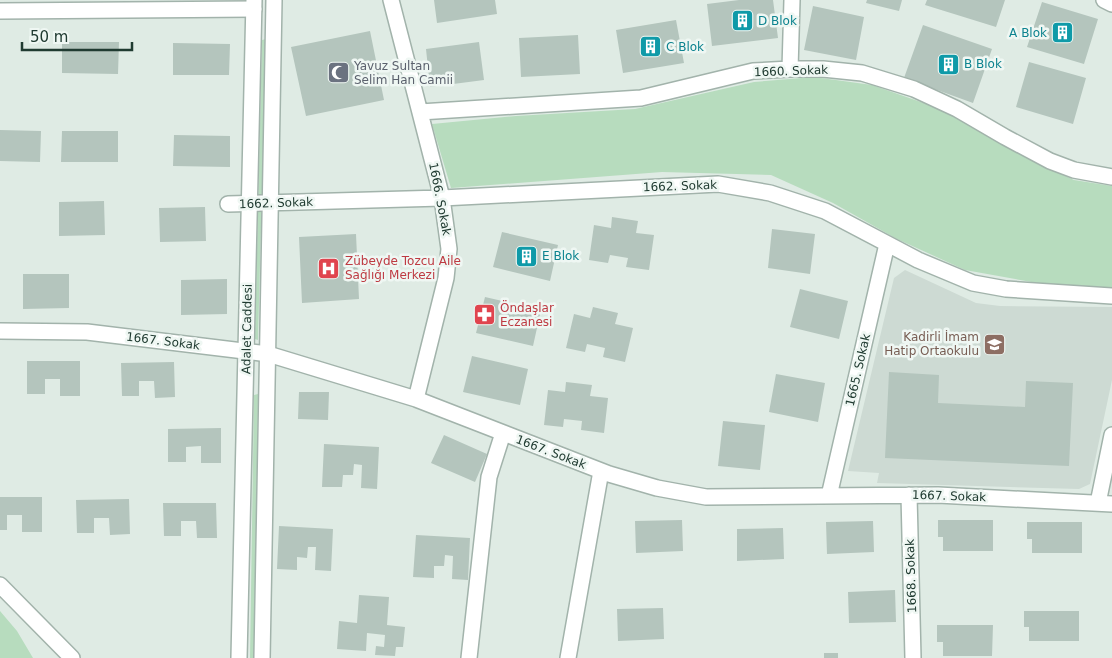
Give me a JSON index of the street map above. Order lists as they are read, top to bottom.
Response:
{
  "streets": {
    "street": [
      "1660. Sokak",
      "1662. Sokak",
      "1666. Sokak",
      "Adalet Caddesi",
      "1667. Sokak",
      "1665. Sokak",
      "1668. Sokak"
    ]
  },
  "crossings": [
    ["1660. Sokak", "1666. Sokak"],
    ["1662. Sokak", "1666. Sokak"],
    ["1662. Sokak", "Adalet Caddesi"],
    ["1662. Sokak", "1665. Sokak"],
    ["1666. Sokak", "1667. Sokak"],
    ["Adalet Caddesi", "1667. Sokak"],
    ["1667. Sokak", "1665. Sokak"],
    ["1667. Sokak", "1668. Sokak"]
  ],
  "places": {
    "building": [
      "D Blok",
      "A Blok",
      "C Blok",
      "B Blok",
      "E Blok"
    ],
    "mosque": ["Yavuz Sultan Selim Han Camii"],
    "hospital": ["Zübeyde Tozcu Aile Sağlığı Merkezi"],
    "pharmacy": ["Öndaşlar Eczanesi"],
    "school or university": ["Kadirli İmam Hatip Ortaokulu"]
  },
  "scale_bar": "50 m"
}
